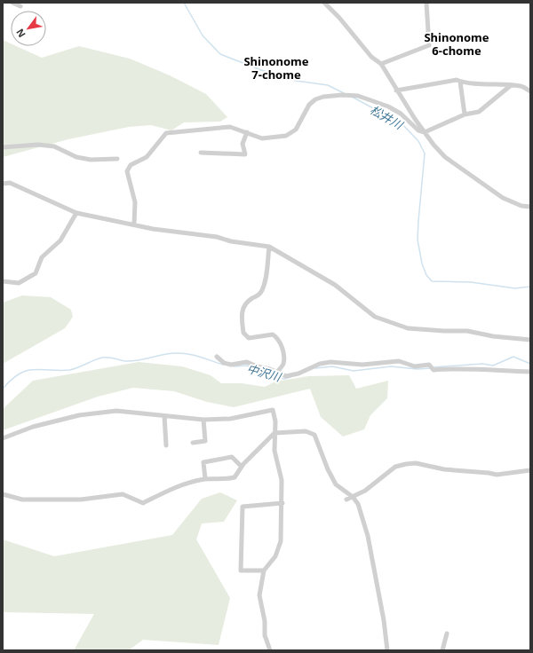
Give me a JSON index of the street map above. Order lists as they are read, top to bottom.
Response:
{
  "districts": ["Shinonome 6-chome", "Shinonome 7-chome"],
  "water": ["松井川", "中沢川"],
  "north": "bottom left"
}
